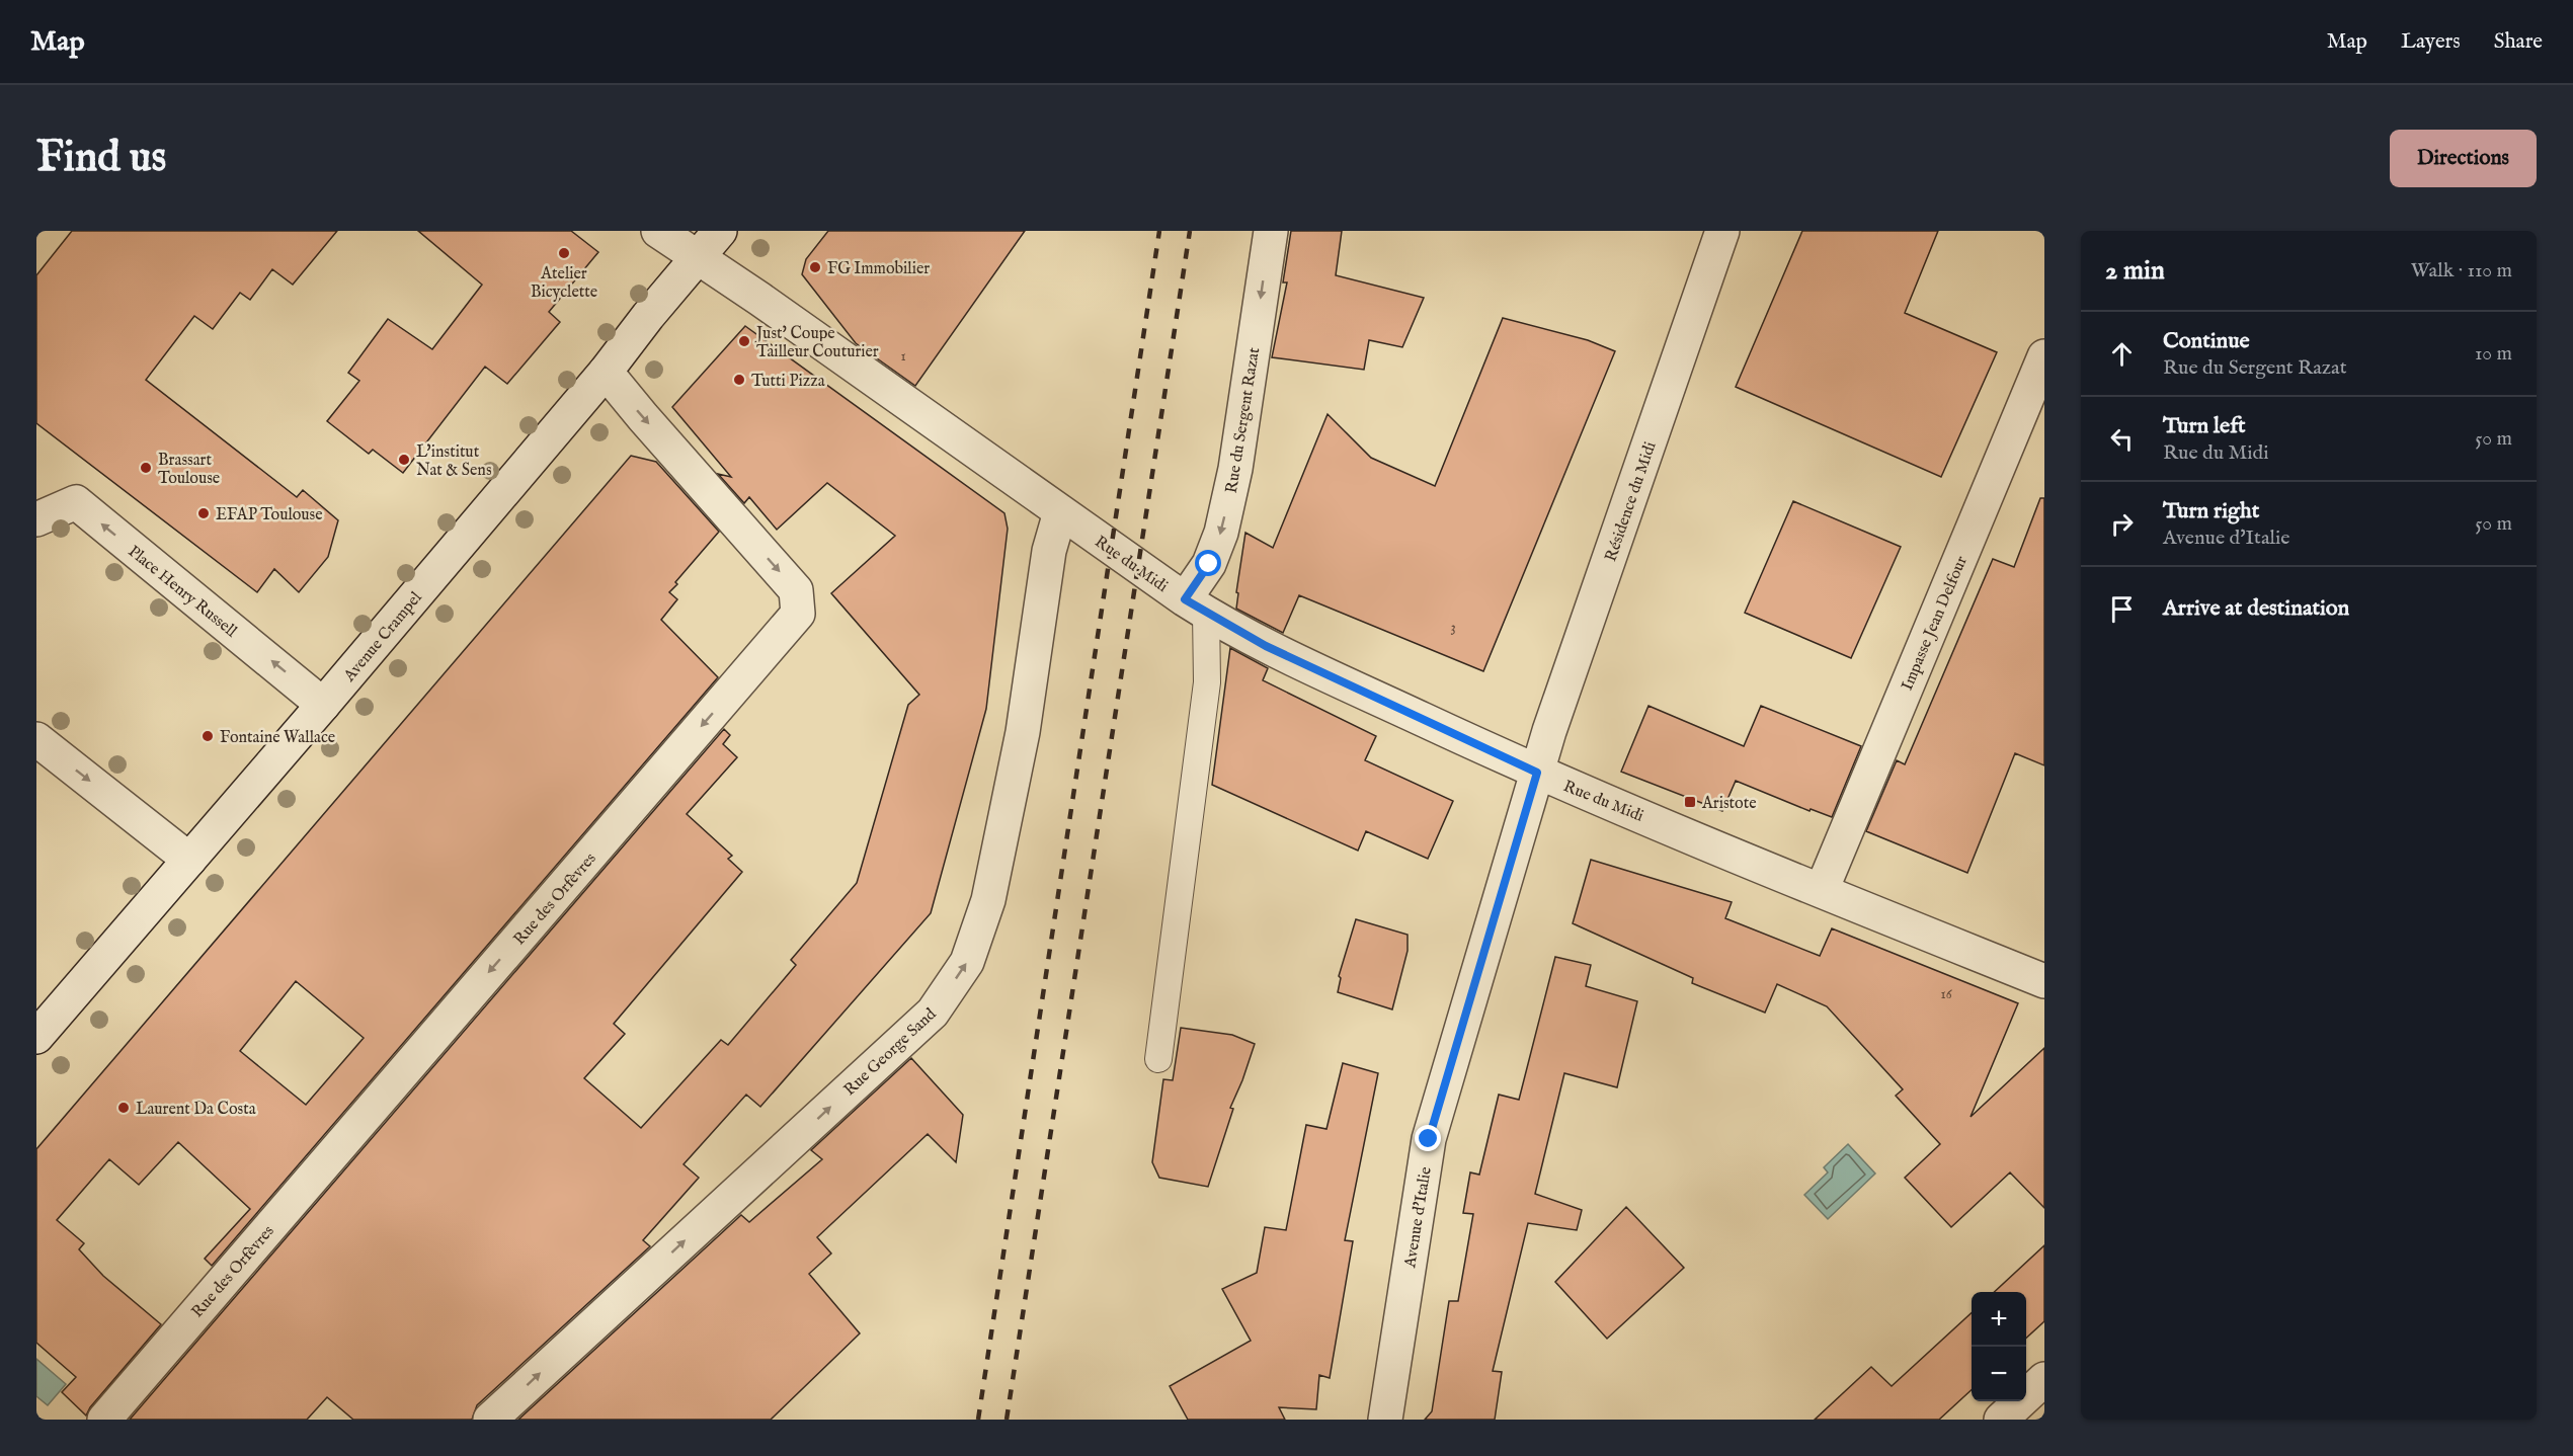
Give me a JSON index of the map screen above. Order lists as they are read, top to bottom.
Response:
{
  "streets": {
    "street": [
      "Rue du Sergent Razat",
      "Résidence du Midi",
      "Rue du Midi",
      "Place Henry Russell",
      "Impasse Jean Delfour",
      "Avenue Crampel",
      "Rue des Orfèvres",
      "Rue George Sand",
      "Avenue d'Italie"
    ]
  },
  "crossings": [
    ["Rue du Sergent Razat", "Rue du Midi"],
    ["Résidence du Midi", "Rue du Midi"],
    ["Résidence du Midi", "Avenue d'Italie"],
    ["Rue du Midi", "Impasse Jean Delfour"],
    ["Rue du Midi", "Avenue Crampel"],
    ["Rue du Midi", "Rue George Sand"],
    ["Rue du Midi", "Avenue d'Italie"],
    ["Place Henry Russell", "Avenue Crampel"],
    ["Avenue Crampel", "Rue des Orfèvres"]
  ],
  "one_way": ["Rue du Sergent Razat", "Rue des Orfèvres", "Rue George Sand"],
  "places": {
    "other": [
      "Atelier Bicyclette",
      "FG Immobilier",
      "Just' Coupe Tailleur Couturier",
      "Tutti Pizza",
      "L'institut Nat & Sens",
      "Brassart Toulouse",
      "EFAP Toulouse",
      "Fontaine Wallace",
      "Laurent Da Costa"
    ],
    "transit": ["Aristote"]
  },
  "house_numbers": ["1", "3", "16"],
  "page": {
    "header": "Map",
    "nav": ["Map", "Layers", "Share"],
    "buttons": "Directions",
    "title": "Find us",
    "heading": ["2 min", "Walk · 110 m"],
    "list": [
      ["Continue", "Rue du Sergent Razat", "10 m"],
      ["Turn left", "Rue du Midi", "50 m"],
      ["Turn right", "Avenue d'Italie", "50 m"],
      "Arrive at destination"
    ],
    "map_buttons": ["+", "−"]
  }
}
